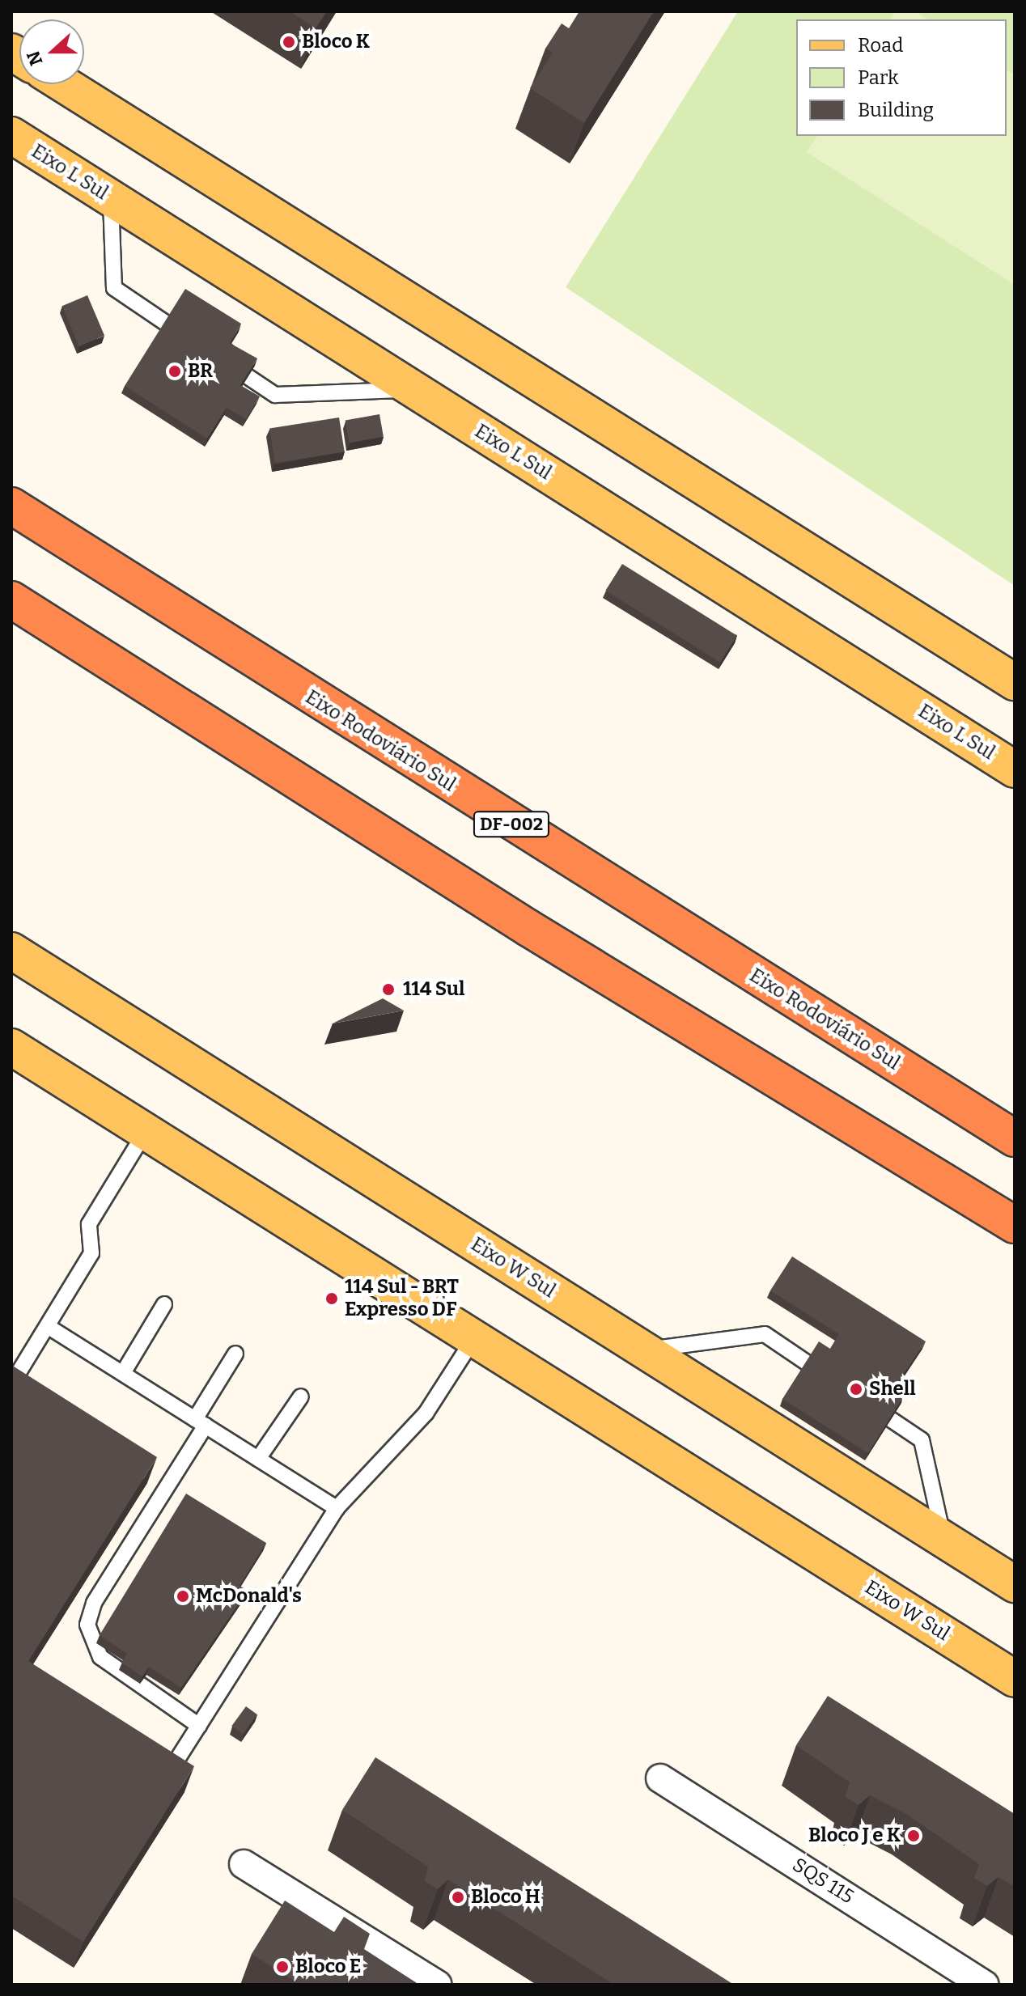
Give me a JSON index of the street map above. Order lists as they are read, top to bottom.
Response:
{
  "streets": {
    "highway": ["Eixo Rodoviário Sul", "DF-002"],
    "main road": ["Eixo L Sul", "Eixo W Sul"],
    "street": ["SQS 115"]
  },
  "places": [
    "Bloco K",
    "BR",
    "114 Sul",
    "114 Sul - BRT Expresso DF",
    "Shell",
    "McDonald's",
    "Bloco J e K",
    "Bloco H",
    "Bloco E"
  ],
  "legend": ["Road", "Park", "Building"],
  "north": "left"
}
